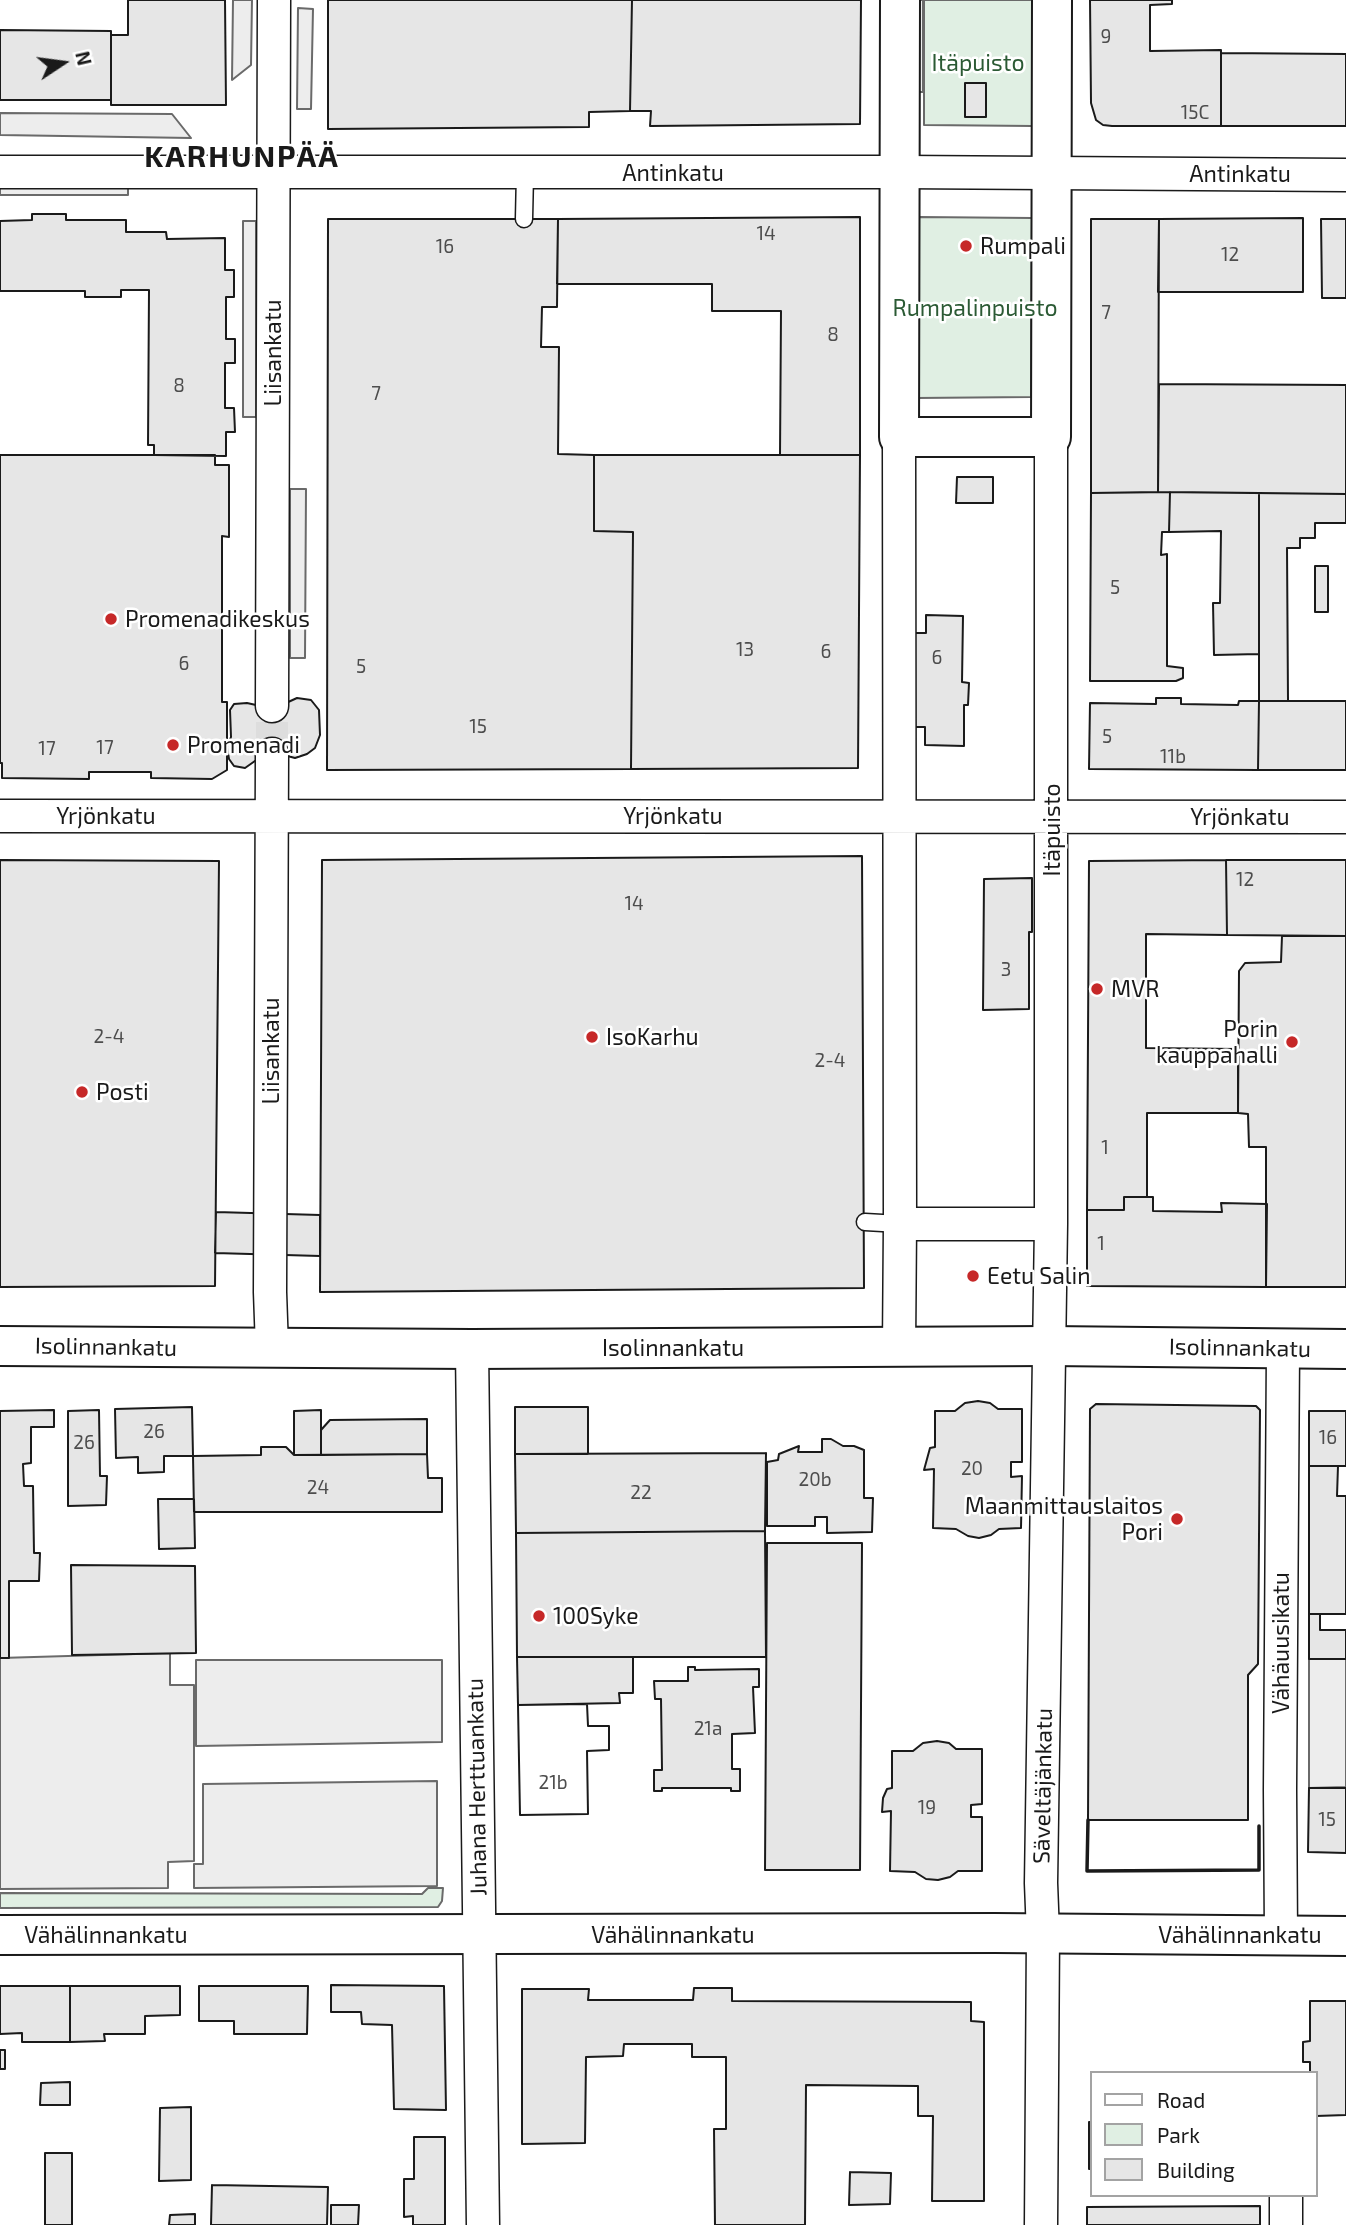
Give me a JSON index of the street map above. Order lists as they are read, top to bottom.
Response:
{
  "streets": {
    "main road": ["Itäpuisto", "Isolinnankatu", "Vähälinnankatu"],
    "street": [
      "Antinkatu",
      "Liisankatu",
      "Yrjönkatu",
      "Vähäuusikatu",
      "Säveltäjänkatu",
      "Juhana Herttuankatu"
    ]
  },
  "crossings": [
    ["Antinkatu", "Liisankatu"],
    ["Antinkatu", "Itäpuisto"],
    ["Liisankatu", "Yrjönkatu"],
    ["Liisankatu", "Isolinnankatu"],
    ["Yrjönkatu", "Itäpuisto"],
    ["Itäpuisto", "Isolinnankatu"],
    ["Itäpuisto", "Säveltäjänkatu"],
    ["Isolinnankatu", "Vähäuusikatu"],
    ["Isolinnankatu", "Säveltäjänkatu"],
    ["Isolinnankatu", "Juhana Herttuankatu"],
    ["Vähäuusikatu", "Vähälinnankatu"],
    ["Säveltäjänkatu", "Vähälinnankatu"],
    ["Juhana Herttuankatu", "Vähälinnankatu"]
  ],
  "districts": ["KARHUNPÄÄ"],
  "parks": ["Itäpuisto", "Rumpalinpuisto"],
  "places": [
    "Rumpali",
    "Promenadikeskus",
    "Promenadi",
    "MVR",
    "IsoKarhu",
    "Porin kauppahalli",
    "Posti",
    "Eetu Salin",
    "Maanmittauslaitos Pori",
    "100Syke"
  ],
  "house_numbers": [
    "9",
    "15C",
    "14",
    "16",
    "12",
    "7",
    "8",
    "8",
    "7",
    "5",
    "13",
    "6",
    "6",
    "6",
    "5",
    "15",
    "5",
    "17",
    "17",
    "11b",
    "12",
    "14",
    "3",
    "2-4",
    "2-4",
    "1",
    "1",
    "26",
    "16",
    "26",
    "20",
    "20b",
    "24",
    "22",
    "21a",
    "21b",
    "19",
    "15"
  ],
  "legend": ["Road", "Park", "Building"],
  "north": "right"
}
